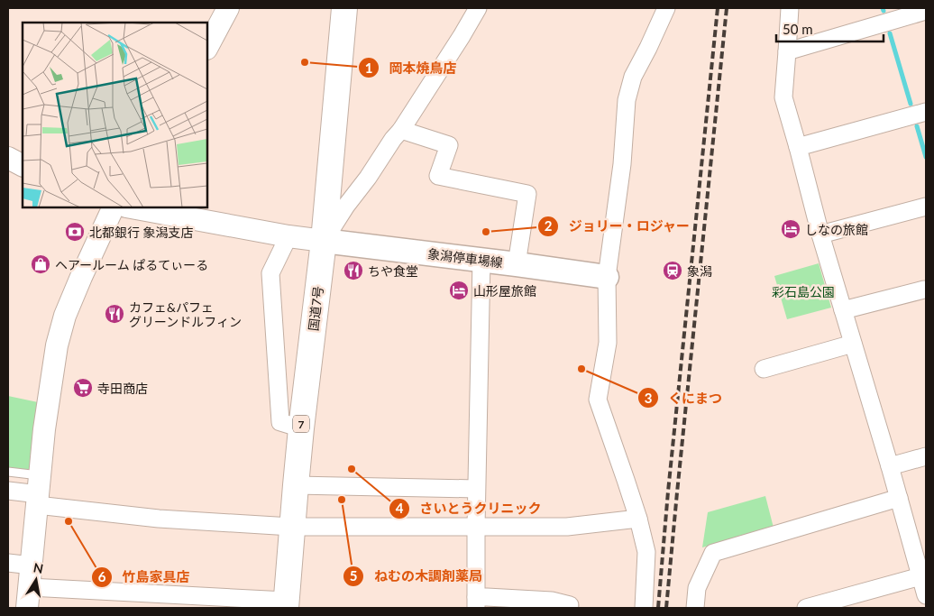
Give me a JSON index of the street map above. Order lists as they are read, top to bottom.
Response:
{
  "streets": {
    "highway": ["国道7号", "7"],
    "main road": ["象潟停車場線"]
  },
  "crossings": [
    ["象潟停車場線", "国道7号"]
  ],
  "parks": ["彩石島公園"],
  "places": {
    "other": [
      "岡本焼鳥店",
      "ジョリー・ロジャー",
      "くにまつ",
      "さいとうクリニック",
      "ねむの木調剤薬局",
      "竹島家具店"
    ],
    "hotel": ["しなの旅館", "山形屋旅館"],
    "bank": ["北都銀行 象潟支店"],
    "shop": ["ヘアールーム ぱるてぃーる"],
    "restaurant": ["ちや食堂", "カフェ&パフェ グリーンドルフィン"],
    "station": ["象潟"],
    "supermarket": ["寺田商店"]
  },
  "scale_bar": "50 m",
  "north": "top"
}
